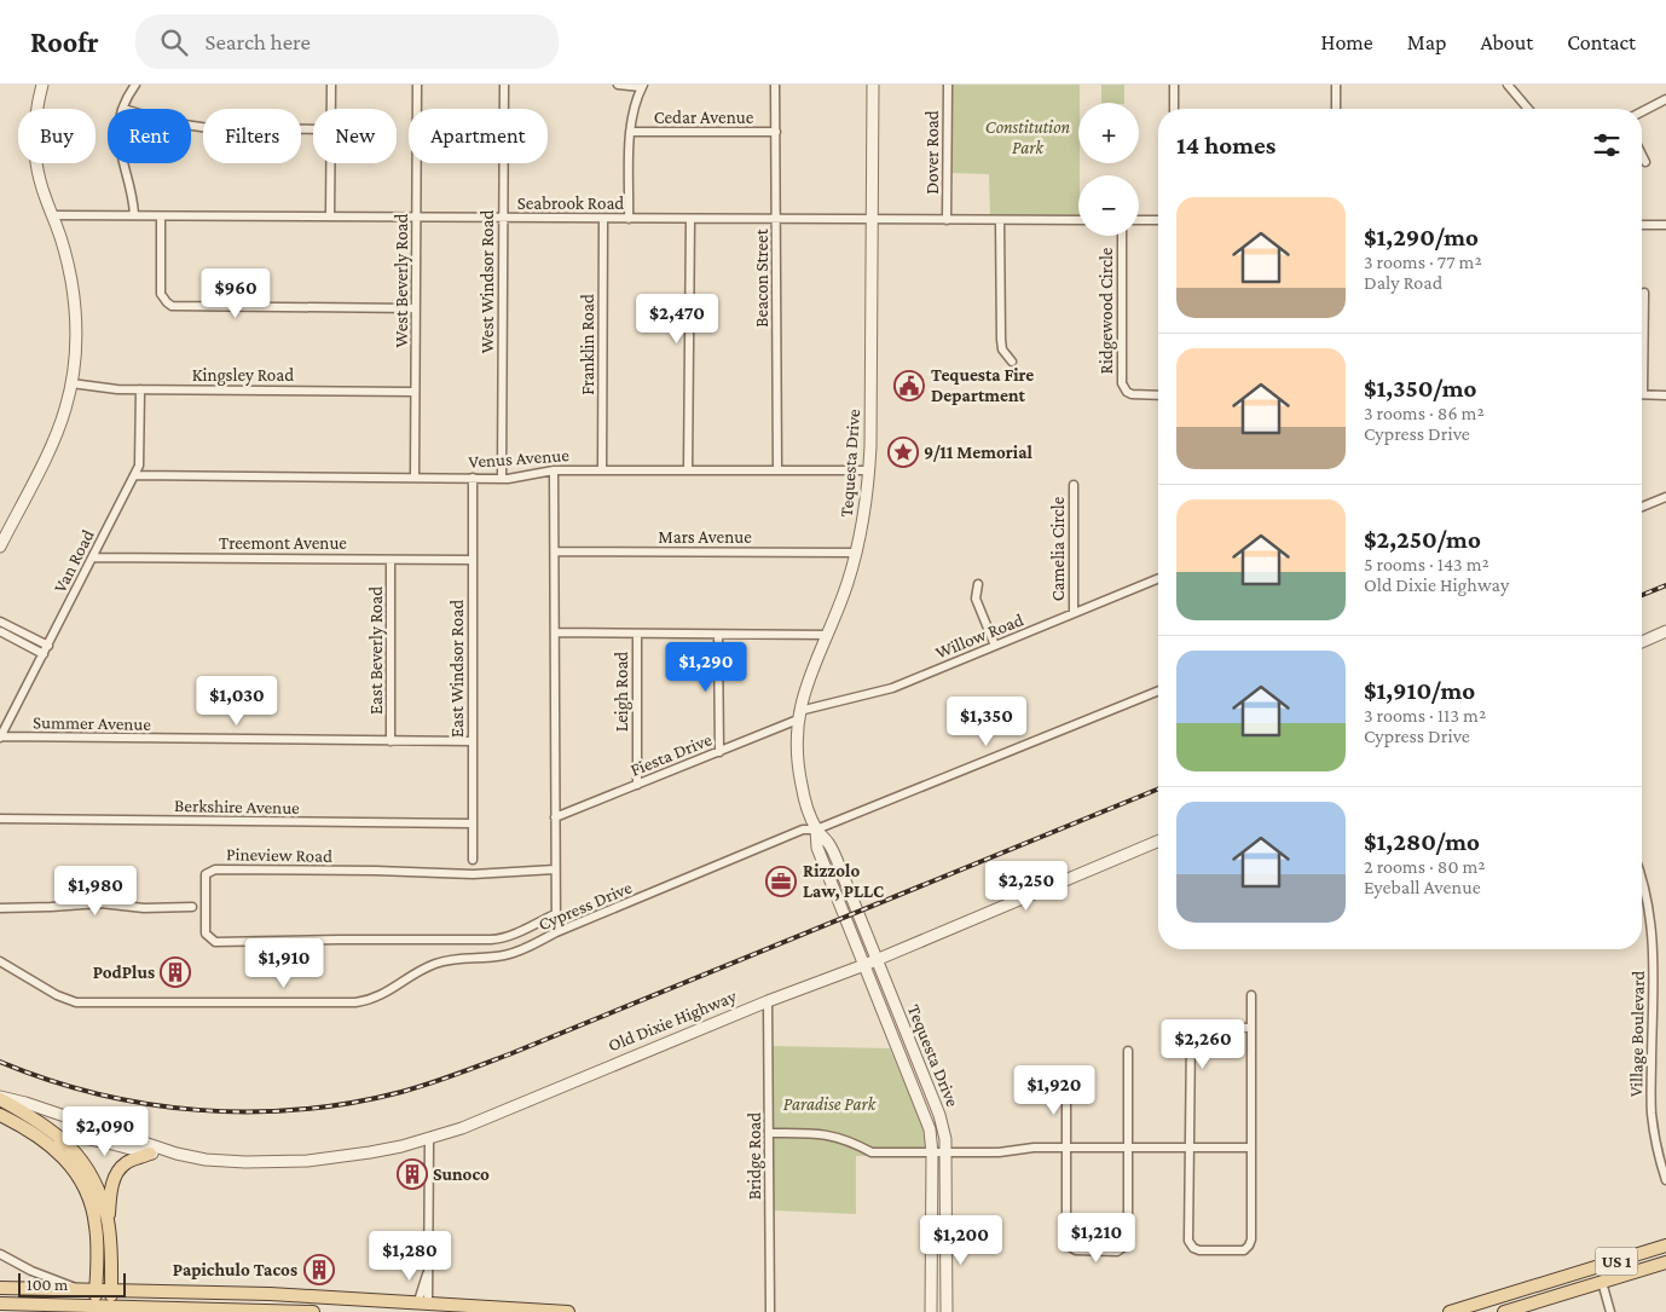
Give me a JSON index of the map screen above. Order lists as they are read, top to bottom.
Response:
{
  "streets": {
    "main road": ["Old Dixie Highway", "US 1"],
    "street": [
      "Cedar Avenue",
      "Dover Road",
      "Seabrook Road",
      "Beacon Street",
      "West Beverly Road",
      "West Windsor Road",
      "Ridgewood Circle",
      "Franklin Road",
      "Kingsley Road",
      "Venus Avenue",
      "Tequesta Drive",
      "Mars Avenue",
      "Treemont Avenue",
      "Camelia Circle",
      "Van Road",
      "Willow Road",
      "East Beverly Road",
      "East Windsor Road",
      "Leigh Road",
      "Summer Avenue",
      "Fiesta Drive",
      "Berkshire Avenue",
      "Pineview Road",
      "Cypress Drive",
      "Village Boulevard",
      "Bridge Road"
    ]
  },
  "crossings": [
    ["Cedar Avenue", "Beacon Street"],
    ["Dover Road", "Seabrook Road"],
    ["Seabrook Road", "Beacon Street"],
    ["Seabrook Road", "West Beverly Road"],
    ["Seabrook Road", "West Windsor Road"],
    ["Seabrook Road", "Franklin Road"],
    ["Seabrook Road", "Tequesta Drive"],
    ["Beacon Street", "Venus Avenue"],
    ["West Beverly Road", "Kingsley Road"],
    ["West Beverly Road", "Venus Avenue"],
    ["West Windsor Road", "Venus Avenue"],
    ["Franklin Road", "Venus Avenue"],
    ["Kingsley Road", "Van Road"],
    ["Venus Avenue", "Tequesta Drive"],
    ["Venus Avenue", "Van Road"],
    ["Venus Avenue", "East Windsor Road"],
    ["Tequesta Drive", "Mars Avenue"],
    ["Tequesta Drive", "Willow Road"],
    ["Tequesta Drive", "Fiesta Drive"],
    ["Tequesta Drive", "Cypress Drive"],
    ["Tequesta Drive", "Old Dixie Highway"],
    ["Treemont Avenue", "Van Road"],
    ["Treemont Avenue", "East Beverly Road"],
    ["Treemont Avenue", "East Windsor Road"],
    ["Camelia Circle", "Willow Road"],
    ["Van Road", "Summer Avenue"],
    ["Willow Road", "Fiesta Drive"],
    ["East Beverly Road", "Summer Avenue"],
    ["East Windsor Road", "Summer Avenue"],
    ["East Windsor Road", "Berkshire Avenue"],
    ["Leigh Road", "Fiesta Drive"],
    ["Old Dixie Highway", "Bridge Road"]
  ],
  "parks": ["Constitution Park", "Paradise Park"],
  "places": {
    "public building": ["Tequesta Fire Department"],
    "place": ["9/11 Memorial"],
    "office": ["Rizzolo Law, PLLC"],
    "building": ["PodPlus", "Sunoco", "Papichulo Tacos"]
  },
  "scale_bar": "100 m",
  "page": {
    "header": "Roofr",
    "search": "Search here",
    "nav": [
      "Home",
      "Map",
      "About",
      "Contact"
    ],
    "map_buttons": ["+", "−"],
    "chip": [
      "Buy",
      "Rent",
      "Filters",
      "New",
      "Apartment"
    ],
    "heading": "14 homes",
    "list": [
      {
        "name": "$1,290/mo",
        "note": "3 rooms · 77 m² · Daly Road"
      },
      {
        "name": "$1,350/mo",
        "note": "3 rooms · 86 m² · Cypress Drive"
      },
      {
        "name": "$2,250/mo",
        "note": "5 rooms · 143 m² · Old Dixie Highway"
      },
      {
        "name": "$1,910/mo",
        "note": "3 rooms · 113 m² · Cypress Drive"
      },
      {
        "name": "$1,280/mo",
        "note": "2 rooms · 80 m² · Eyeball Avenue"
      }
    ],
    "price": [
      "$960",
      "$2,470",
      "$1,290",
      "$1,030",
      "$1,350",
      "$2,250",
      "$1,980",
      "$1,910",
      "$2,260",
      "$1,920",
      "$2,090",
      "$1,210",
      "$1,200",
      "$1,280"
    ],
    "scale": "100 m"
  }
}
